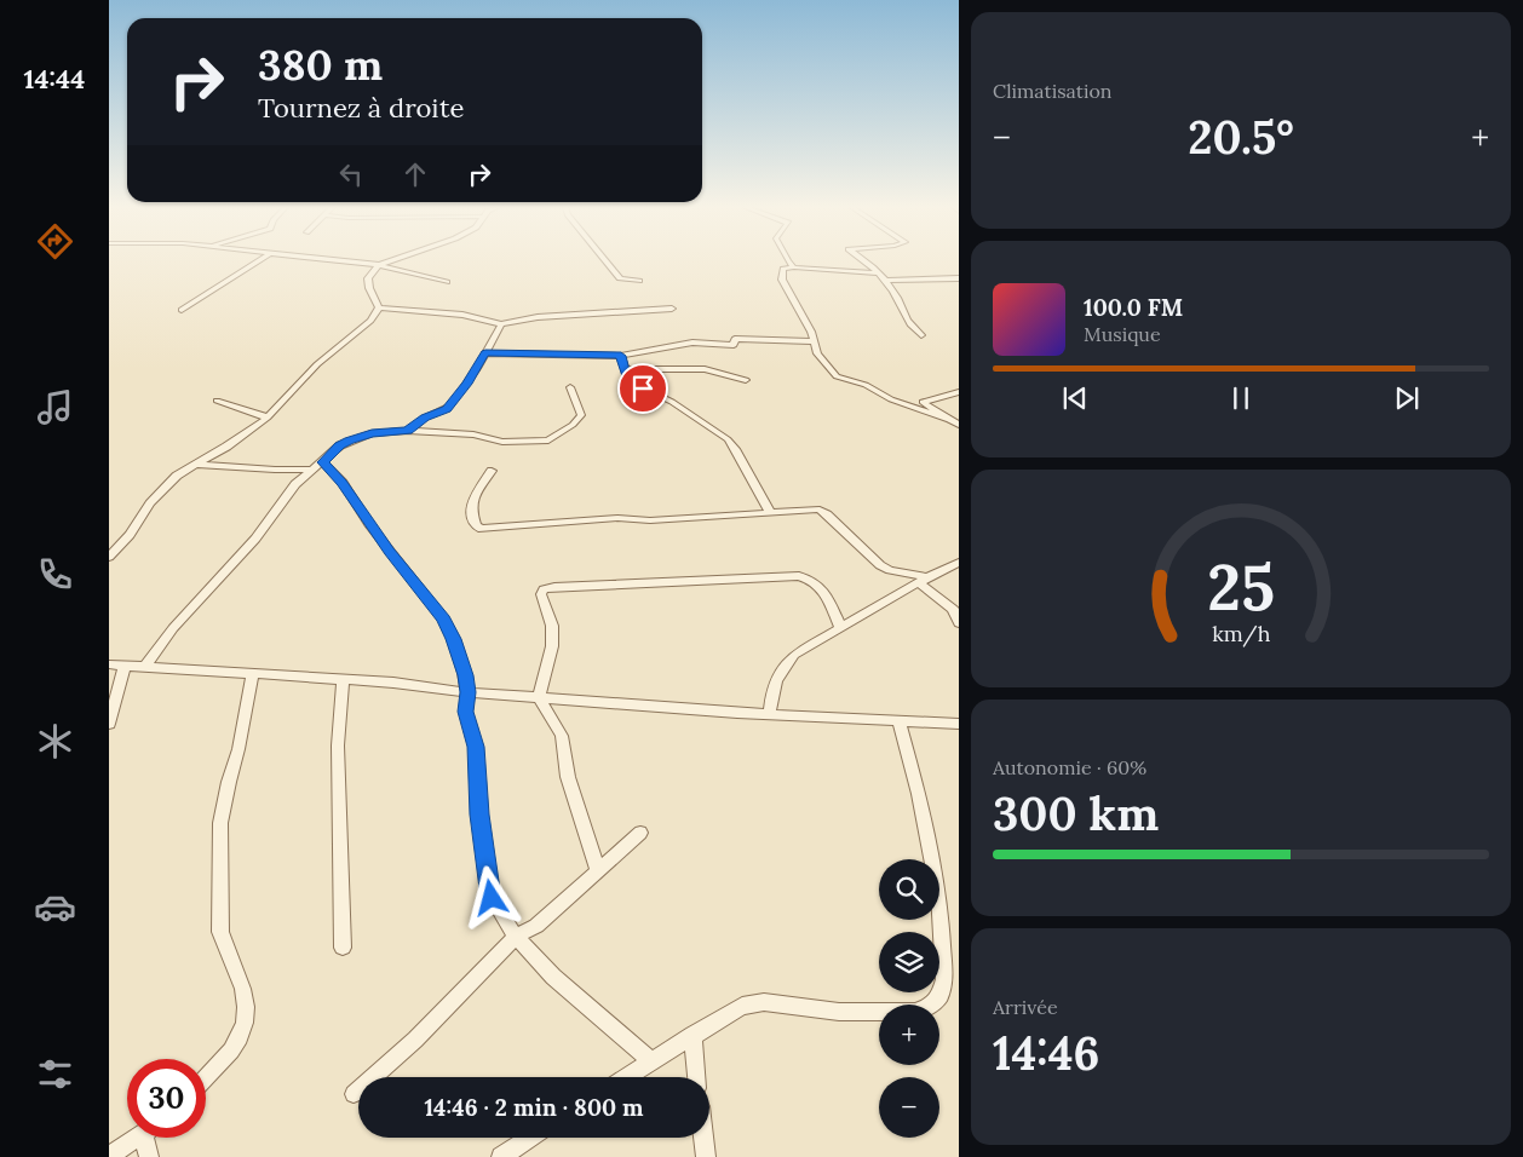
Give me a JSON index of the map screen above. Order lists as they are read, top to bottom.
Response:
{
  "page": {
    "tabs": "14:44",
    "tile": [
      "Climatisation",
      ["Autonomie · 60%", "300 km"],
      ["Arrivée", "14:46"]
    ],
    "turn": ["380 m", "Tournez à droite"],
    "heat": ["−", "20.5°", "+"],
    "song": ["100.0 FM", "Musique"],
    "map_buttons": ["+", "−"],
    "limit": "30",
    "trip": "14:46 · 2 min · 800 m",
    "gauge": ["25", "km/h"]
  }
}
